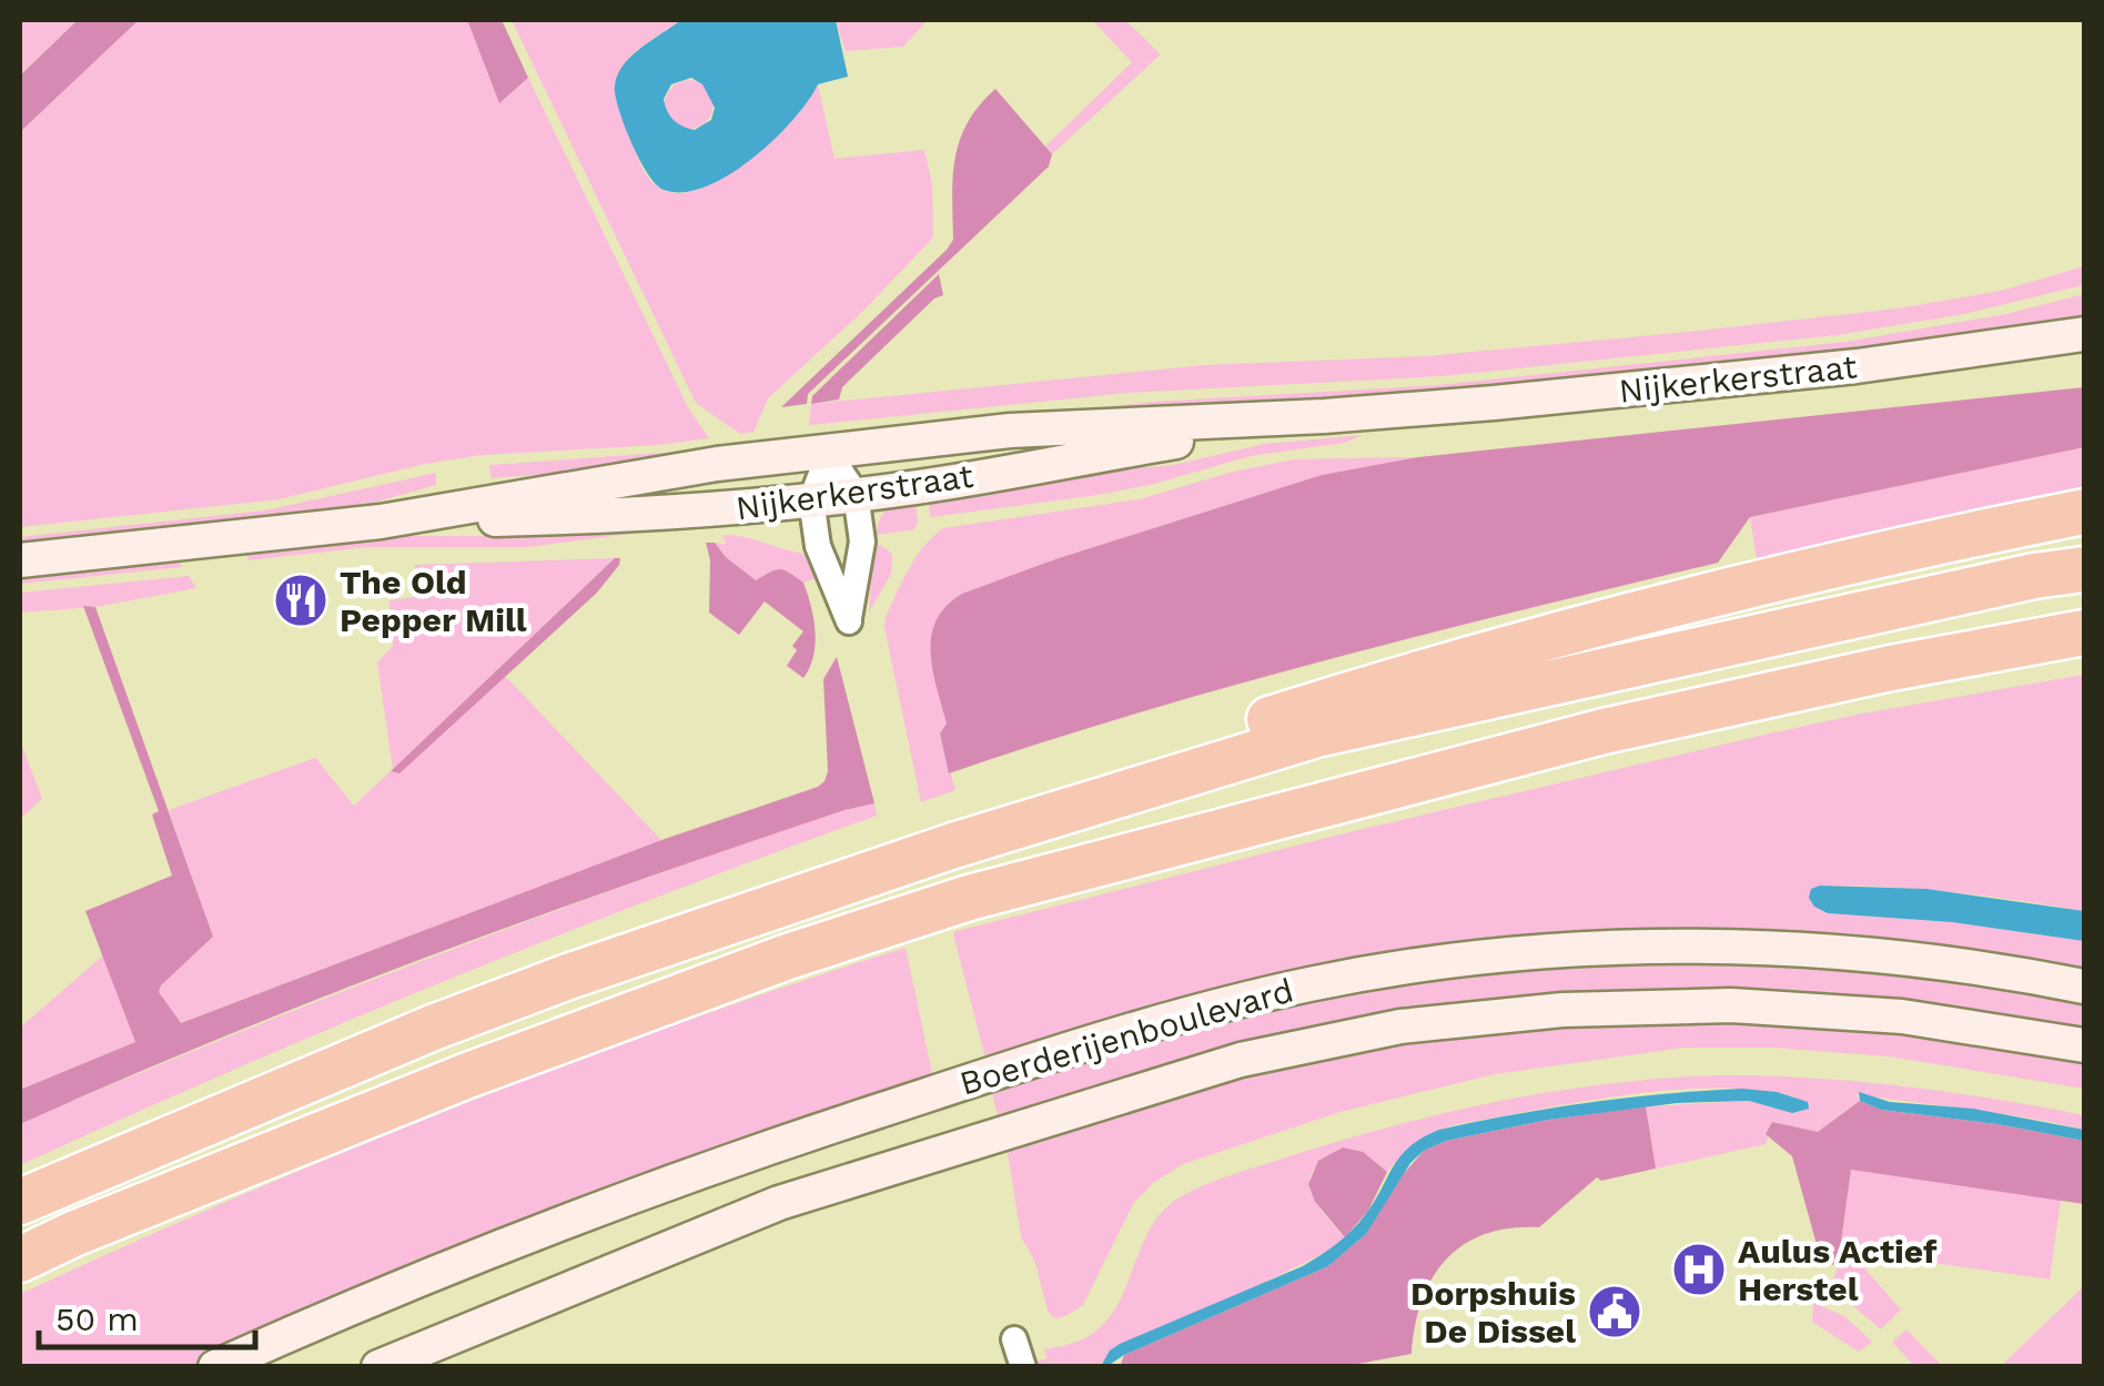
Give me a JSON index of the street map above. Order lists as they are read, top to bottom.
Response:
{
  "streets": {
    "main road": ["Nijkerkerstraat", "Boerderijenboulevard"]
  },
  "places": {
    "restaurant": ["The Old Pepper Mill"],
    "hospital": ["Aulus Actief Herstel"],
    "public building": ["Dorpshuis De Dissel"]
  },
  "scale_bar": "50 m"
}
